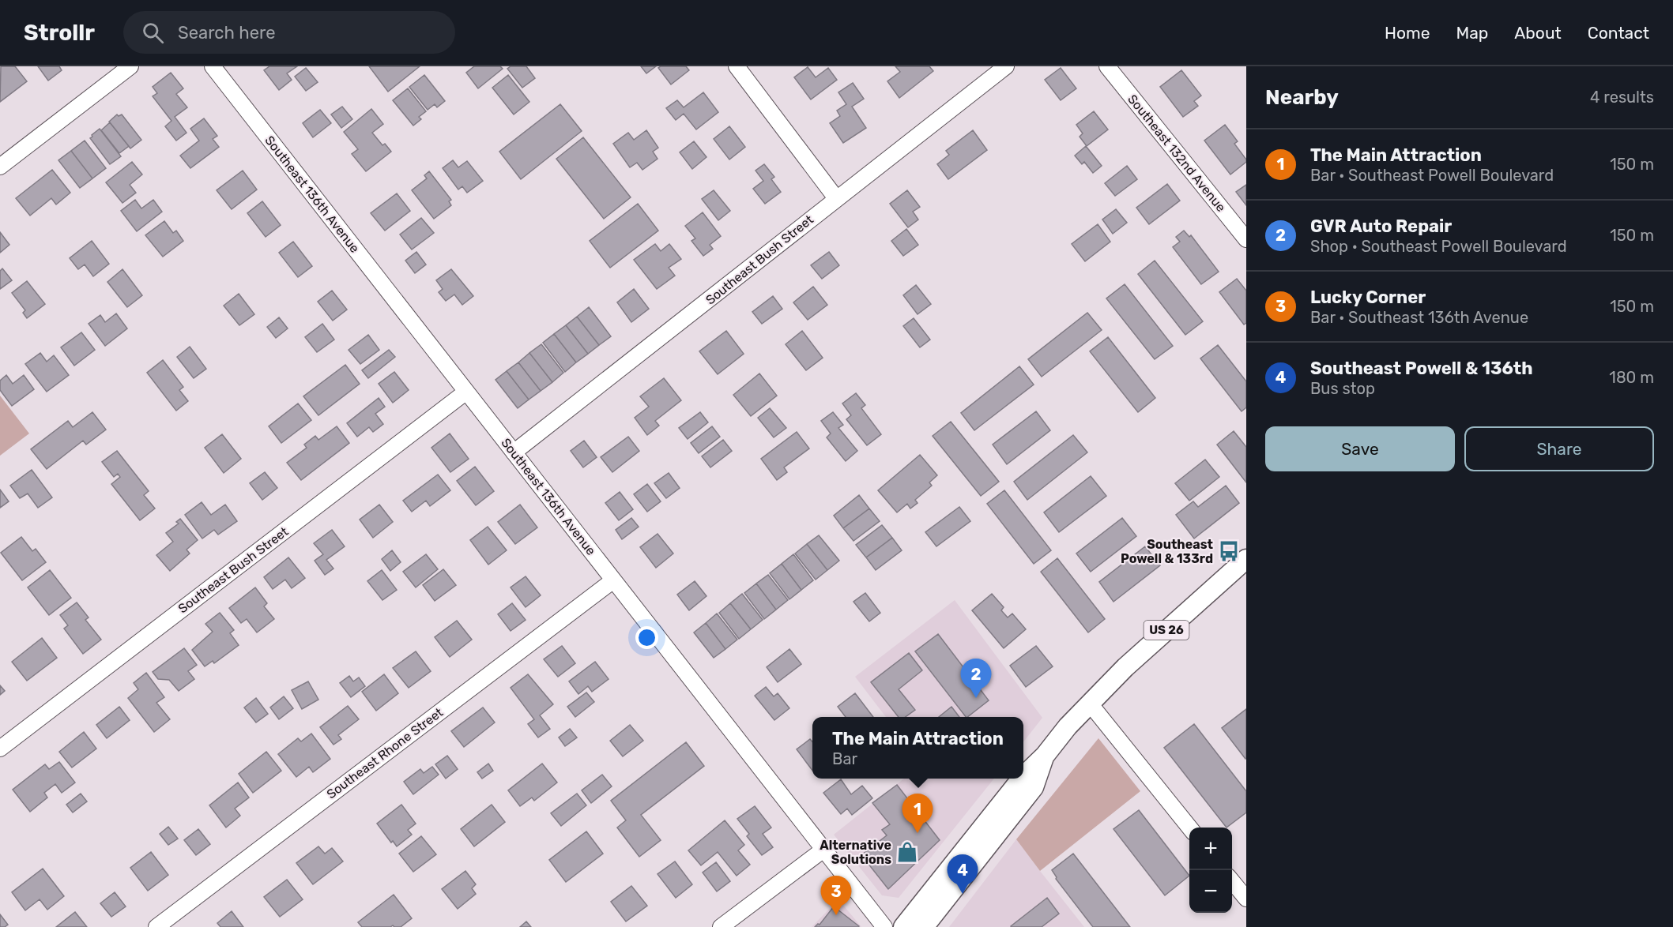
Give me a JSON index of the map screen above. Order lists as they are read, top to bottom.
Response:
{
  "streets": {
    "main road": ["US 26"],
    "street": [
      "Southeast 132nd Avenue",
      "Southeast 136th Avenue",
      "Southeast Bush Street",
      "Southeast Rhone Street"
    ]
  },
  "crossings": [
    ["Southeast 136th Avenue", "Southeast Bush Street"],
    ["Southeast 136th Avenue", "Southeast Rhone Street"]
  ],
  "places": {
    "bus stop": ["Southeast Powell & 133rd"],
    "shop": ["Alternative Solutions"]
  },
  "page": {
    "header": "Strollr",
    "search": "Search here",
    "nav": [
      "Home",
      "Map",
      "About",
      "Contact"
    ],
    "heading": ["Nearby", "4 results"],
    "list": [
      {
        "mark": "1",
        "name": "The Main Attraction",
        "note": "Bar · Southeast Powell Boulevard",
        "value": "150 m"
      },
      {
        "mark": "2",
        "name": "GVR Auto Repair",
        "note": "Shop · Southeast Powell Boulevard",
        "value": "150 m"
      },
      {
        "mark": "3",
        "name": "Lucky Corner",
        "note": "Bar · Southeast 136th Avenue",
        "value": "150 m"
      },
      {
        "mark": "4",
        "name": "Southeast Powell & 136th",
        "note": "Bus stop",
        "value": "180 m"
      }
    ],
    "buttons": ["Save", "Share"],
    "pins": [
      "2",
      "1",
      "4",
      "3"
    ],
    "popup": ["The Main Attraction", "Bar"],
    "map_buttons": ["+", "−"]
  }
}
